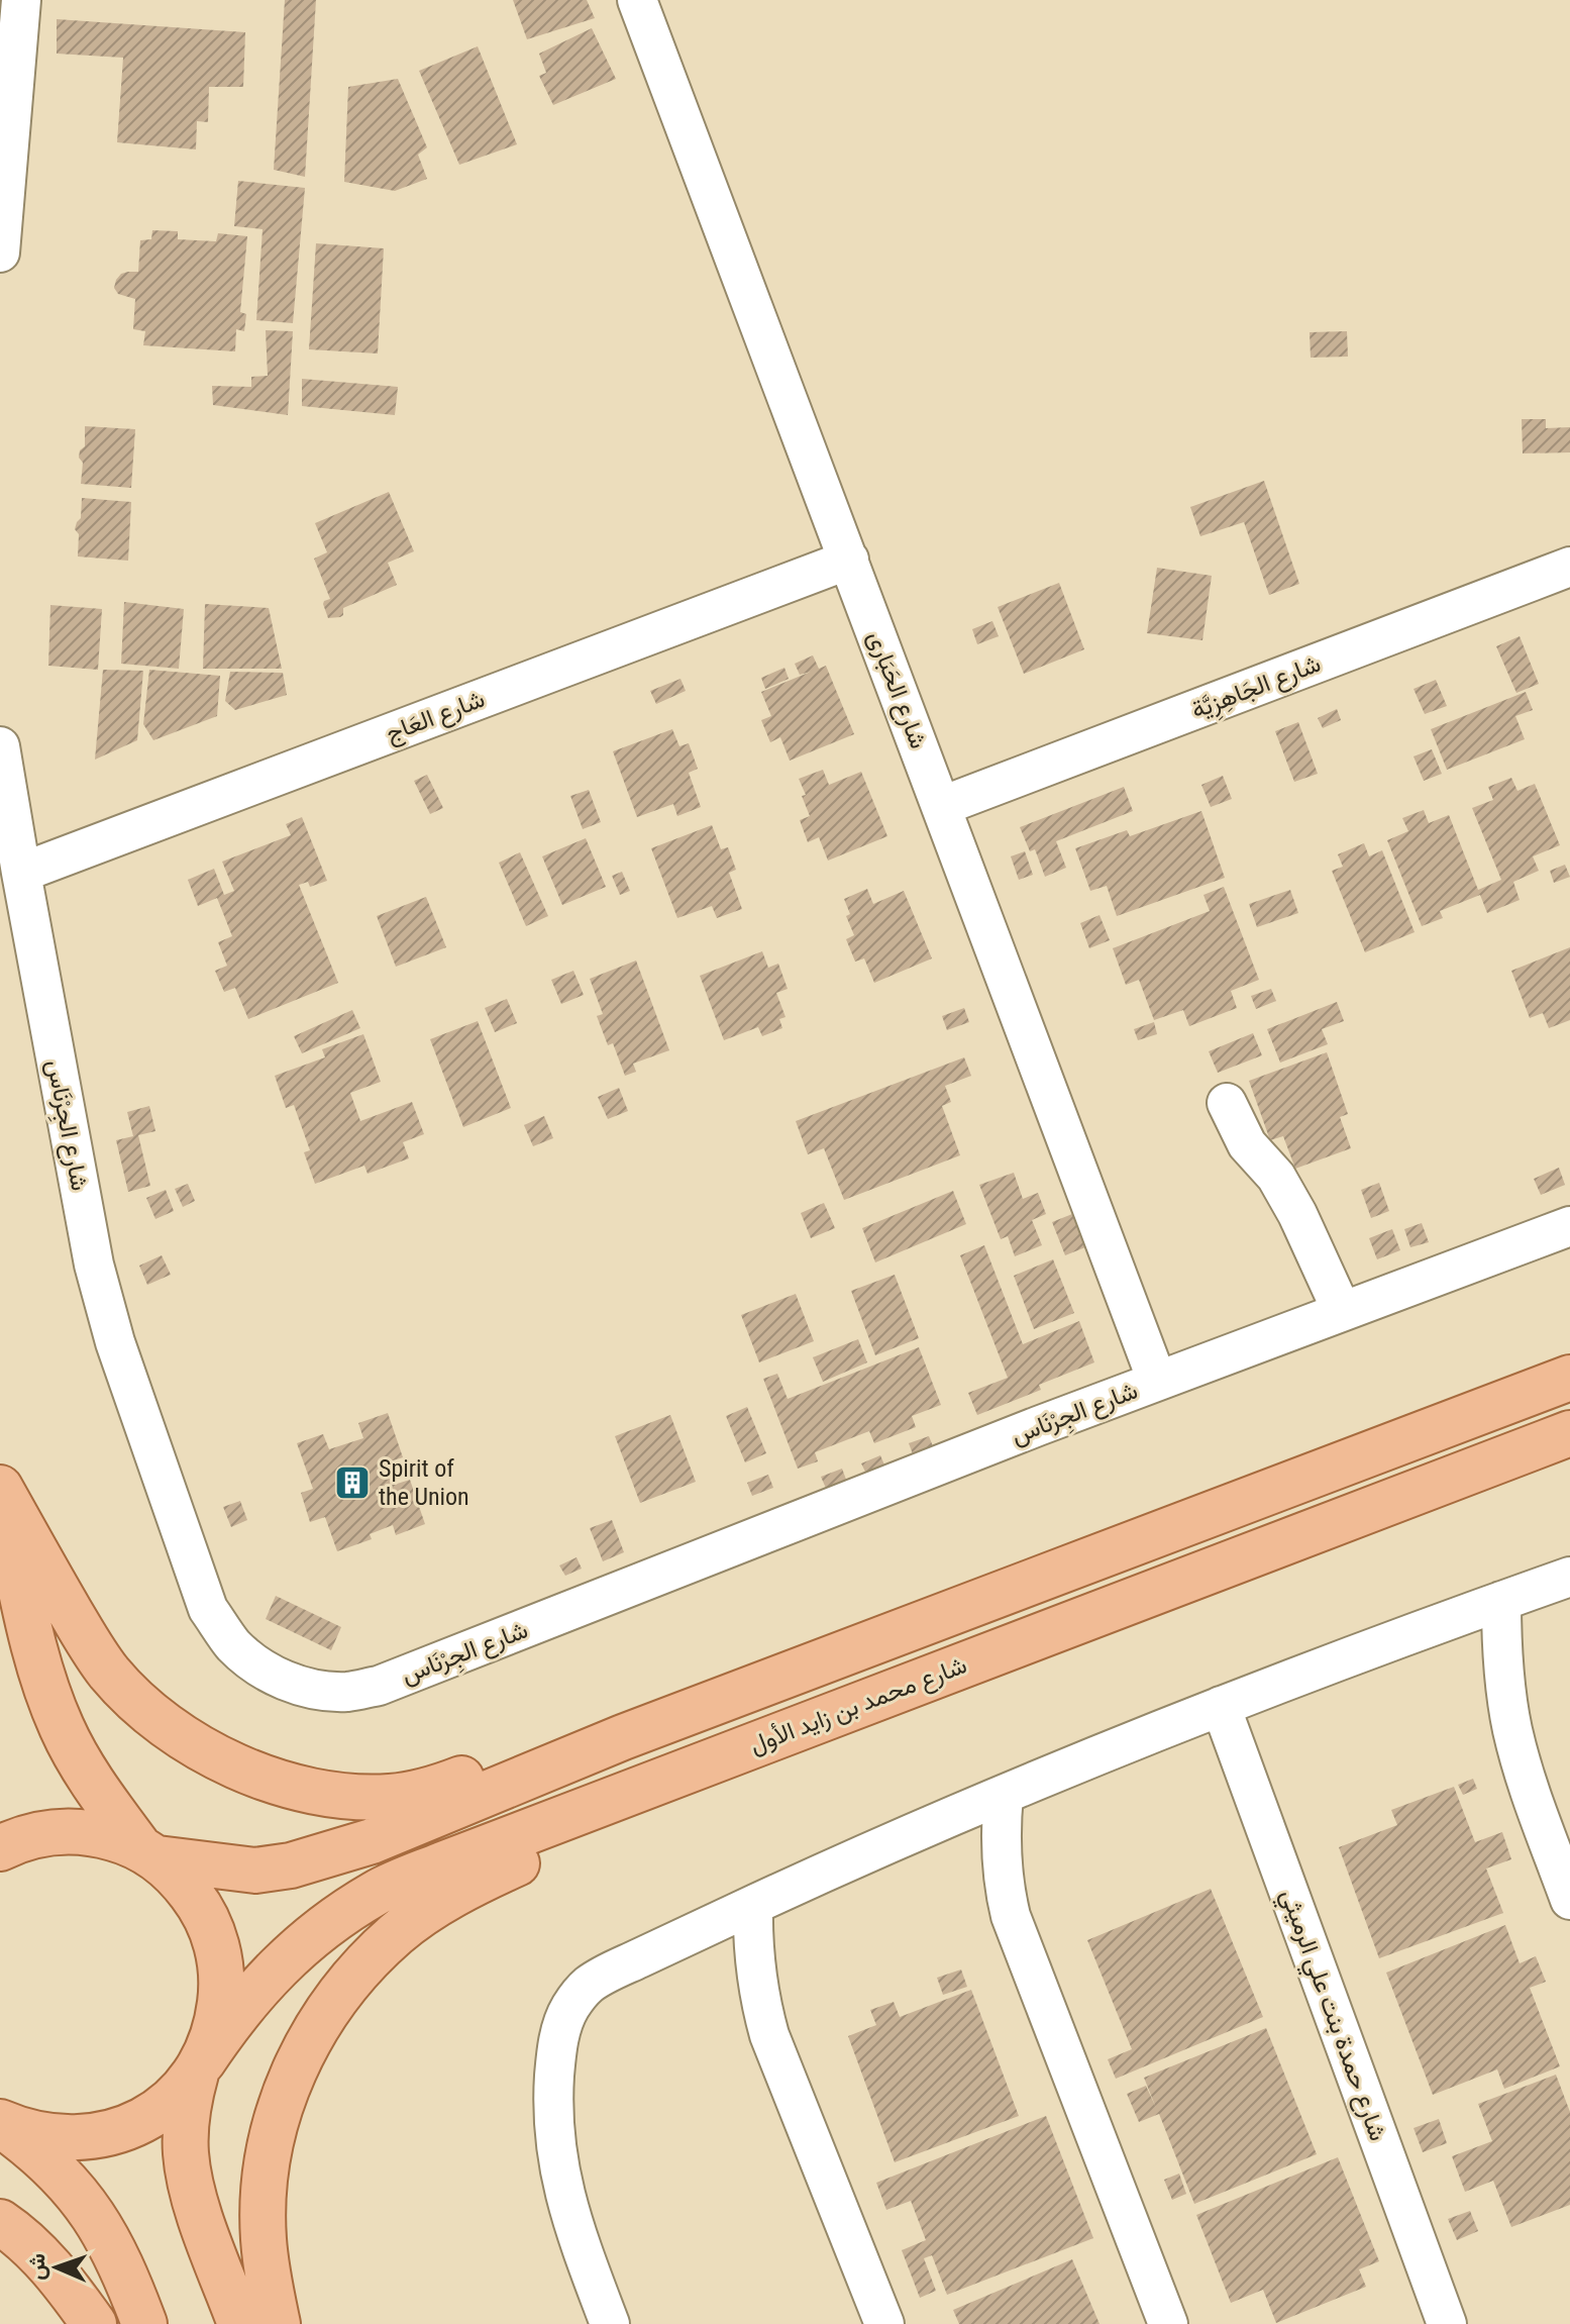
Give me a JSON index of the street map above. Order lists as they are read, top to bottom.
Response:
{
  "streets": {
    "main road": ["شارع محمد بن زايد الأول"],
    "street": [
      "شارع الجَاهِزِيَّة",
      "شارع الحَبَارى",
      "شارع العَاج",
      "شارع الجِرْنَاس",
      "شارع حمدة بنت علي الرميثي"
    ]
  },
  "crossings": [
    ["شارع الجَاهِزِيَّة", "شارع الحَبَارى"],
    ["شارع الحَبَارى", "شارع العَاج"],
    ["شارع الحَبَارى", "شارع الجِرْنَاس"],
    ["شارع العَاج", "شارع الجِرْنَاس"]
  ],
  "places": {
    "building": ["Spirit of the Union"]
  },
  "north": "left"
}
